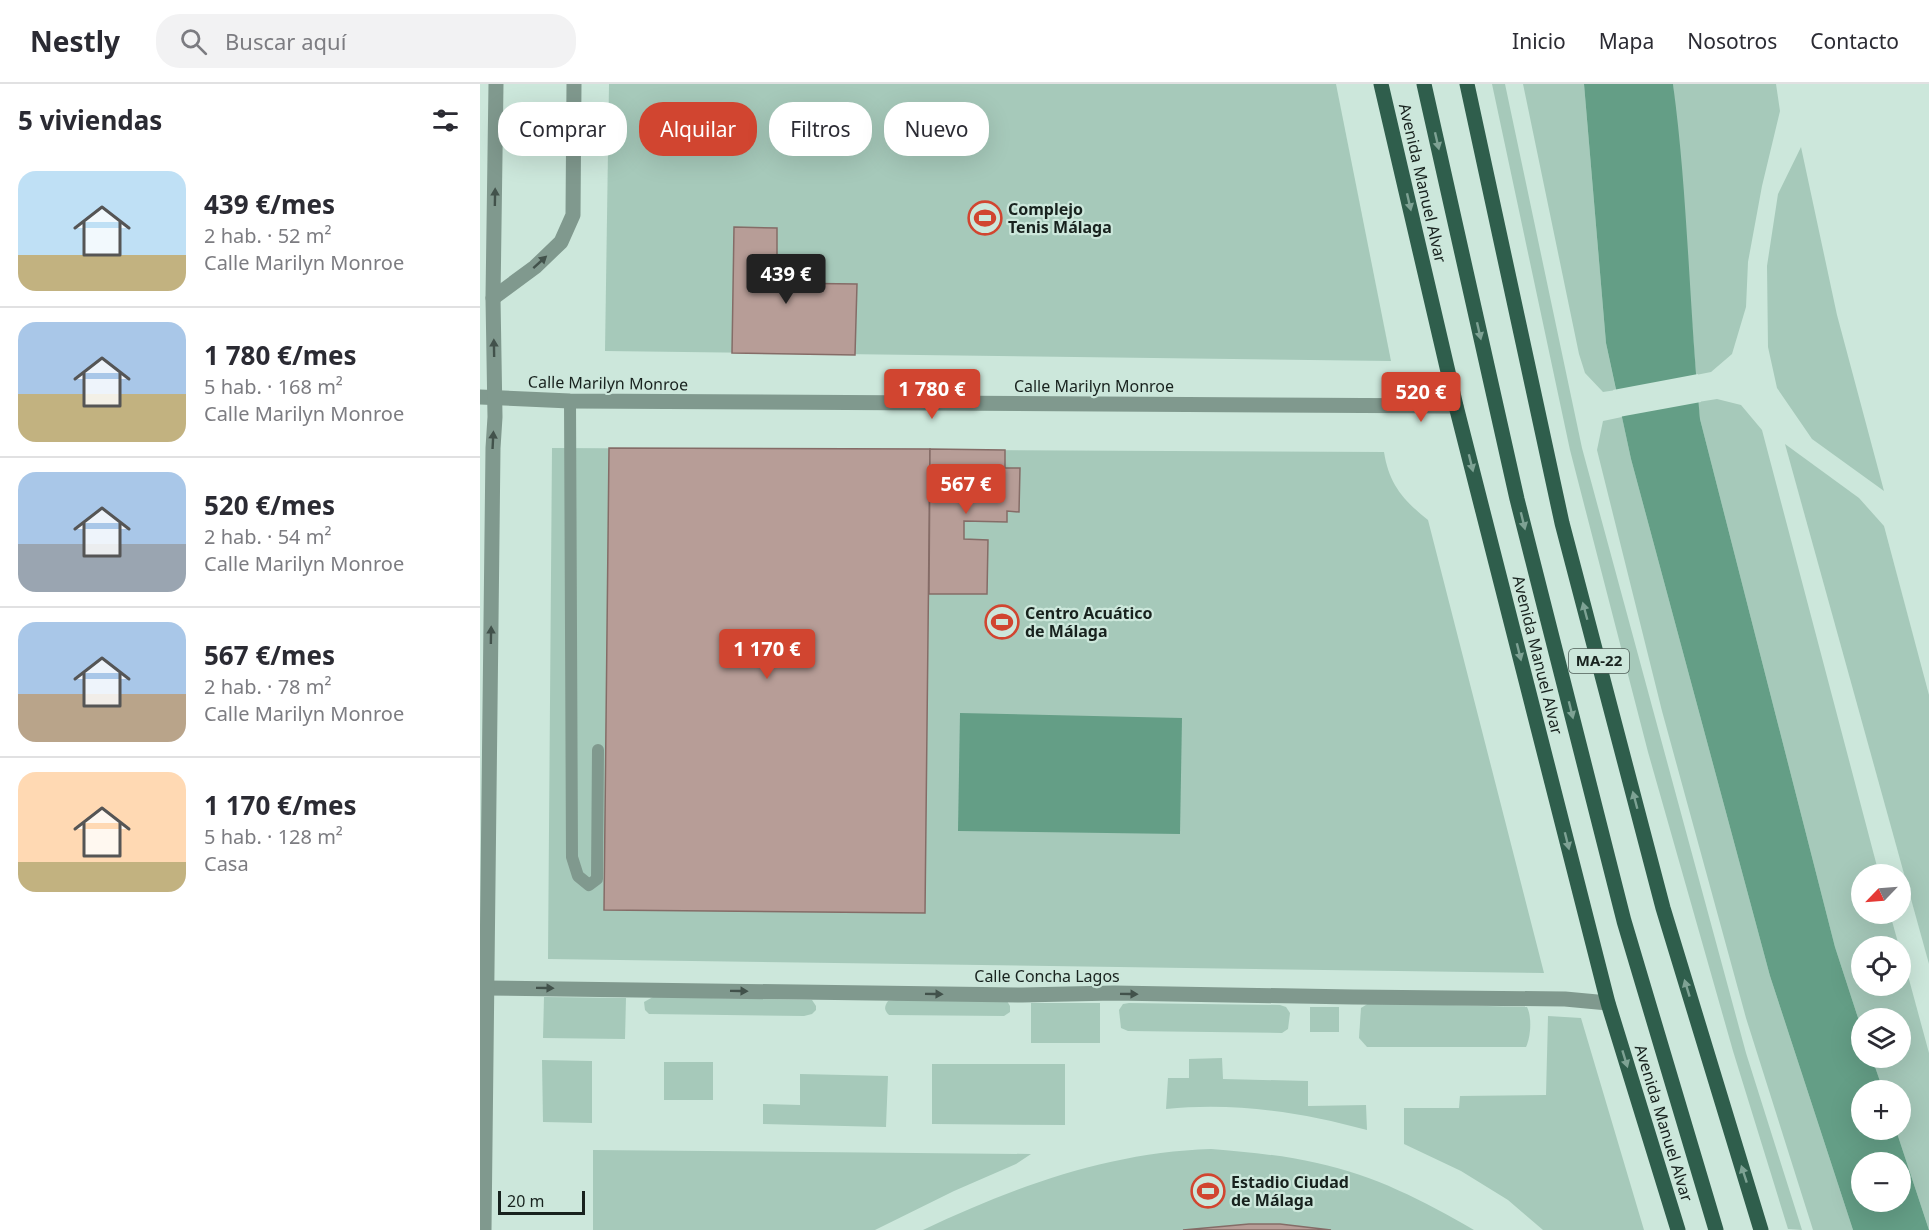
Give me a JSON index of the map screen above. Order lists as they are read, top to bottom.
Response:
{
  "streets": {
    "main road": ["Avenida Manuel Alvar", "MA-22"],
    "street": ["Calle Marilyn Monroe", "Calle Concha Lagos"]
  },
  "crossings": [
    ["Avenida Manuel Alvar", "Calle Marilyn Monroe"],
    ["Avenida Manuel Alvar", "Calle Concha Lagos"]
  ],
  "one_way": ["Calle Concha Lagos"],
  "places": {
    "sports": ["Complejo Tenis Málaga", "Centro Acuático de Málaga", "Estadio Ciudad de Málaga"]
  },
  "scale_bar": "20 m",
  "north": "bottom left",
  "page": {
    "header": "Nestly",
    "search": "Buscar aquí",
    "nav": [
      "Inicio",
      "Mapa",
      "Nosotros",
      "Contacto"
    ],
    "heading": "5 viviendas",
    "chip": [
      "Comprar",
      "Alquilar",
      "Filtros",
      "Nuevo"
    ],
    "list": [
      {
        "name": "439 €/mes",
        "note": "2 hab. · 52 m² · Calle Marilyn Monroe"
      },
      {
        "name": "1 780 €/mes",
        "note": "5 hab. · 168 m² · Calle Marilyn Monroe"
      },
      {
        "name": "520 €/mes",
        "note": "2 hab. · 54 m² · Calle Marilyn Monroe"
      },
      {
        "name": "567 €/mes",
        "note": "2 hab. · 78 m² · Calle Marilyn Monroe"
      },
      {
        "name": "1 170 €/mes",
        "note": "5 hab. · 128 m² · Casa"
      }
    ],
    "price": [
      "439 €",
      "1 780 €",
      "520 €",
      "567 €",
      "1 170 €"
    ],
    "map_buttons": ["+", "−"],
    "scale": "20 m"
  }
}
